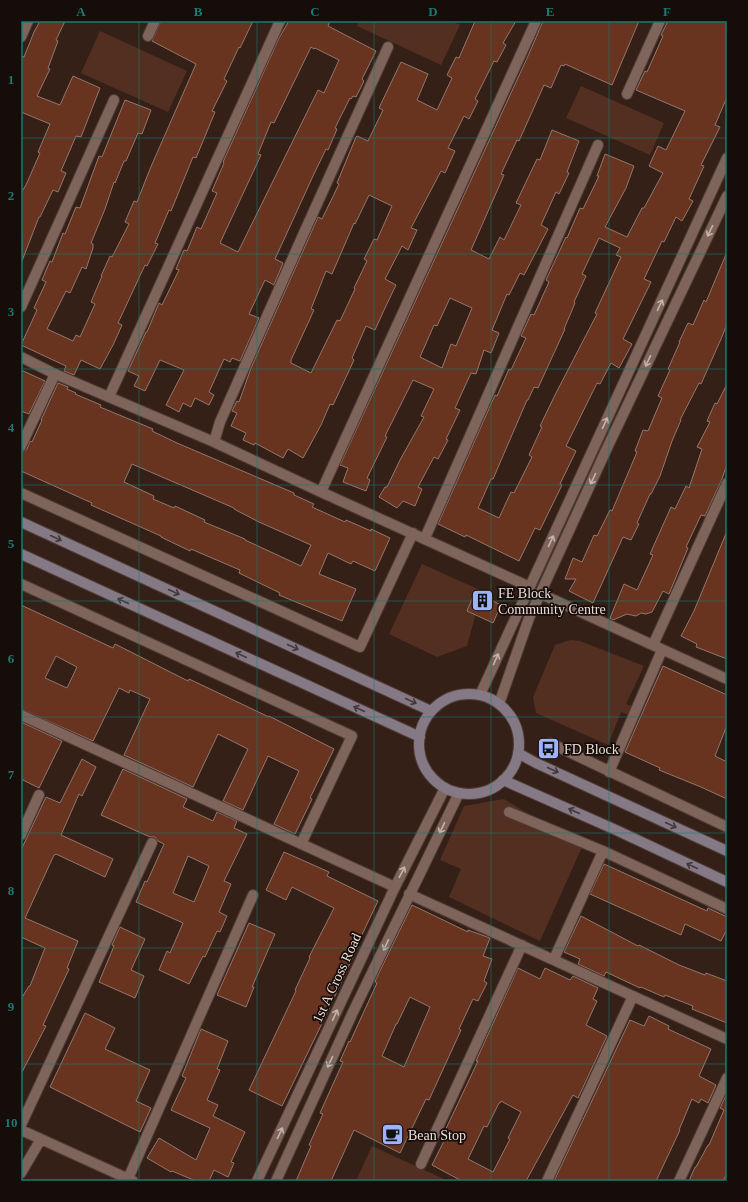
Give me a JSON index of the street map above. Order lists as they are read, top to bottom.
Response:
{
  "streets": {
    "street": ["1st A Cross Road"]
  },
  "places": {
    "building": ["FE Block Community Centre"],
    "bus stop": ["FD Block"],
    "cafe": ["Bean Stop"]
  },
  "grid": {
    "columns": [
      "A",
      "B",
      "C",
      "D",
      "E",
      "F"
    ],
    "rows": [
      "1",
      "2",
      "3",
      "4",
      "5",
      "6",
      "7",
      "8",
      "9",
      "10"
    ]
  }
}
